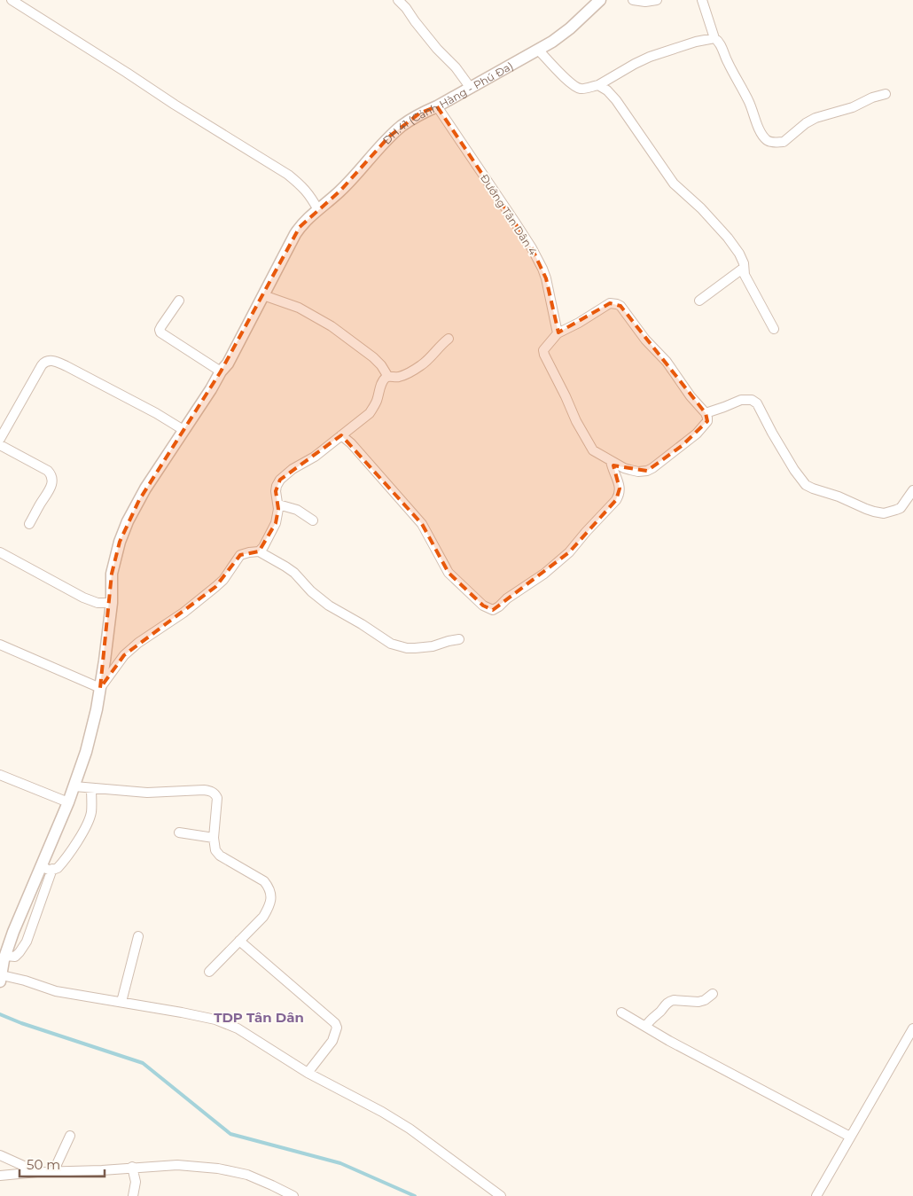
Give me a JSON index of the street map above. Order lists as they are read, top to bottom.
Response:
{
  "streets": {
    "street": ["ĐH.41 (Cảnh Hàng - Phú Đa)", "Đướng Tân Dân 4"]
  },
  "crossings": [
    ["ĐH.41 (Cảnh Hàng - Phú Đa)", "Đướng Tân Dân 4"]
  ],
  "districts": ["TDP Tân Dân"],
  "scale_bar": "50 m"
}
